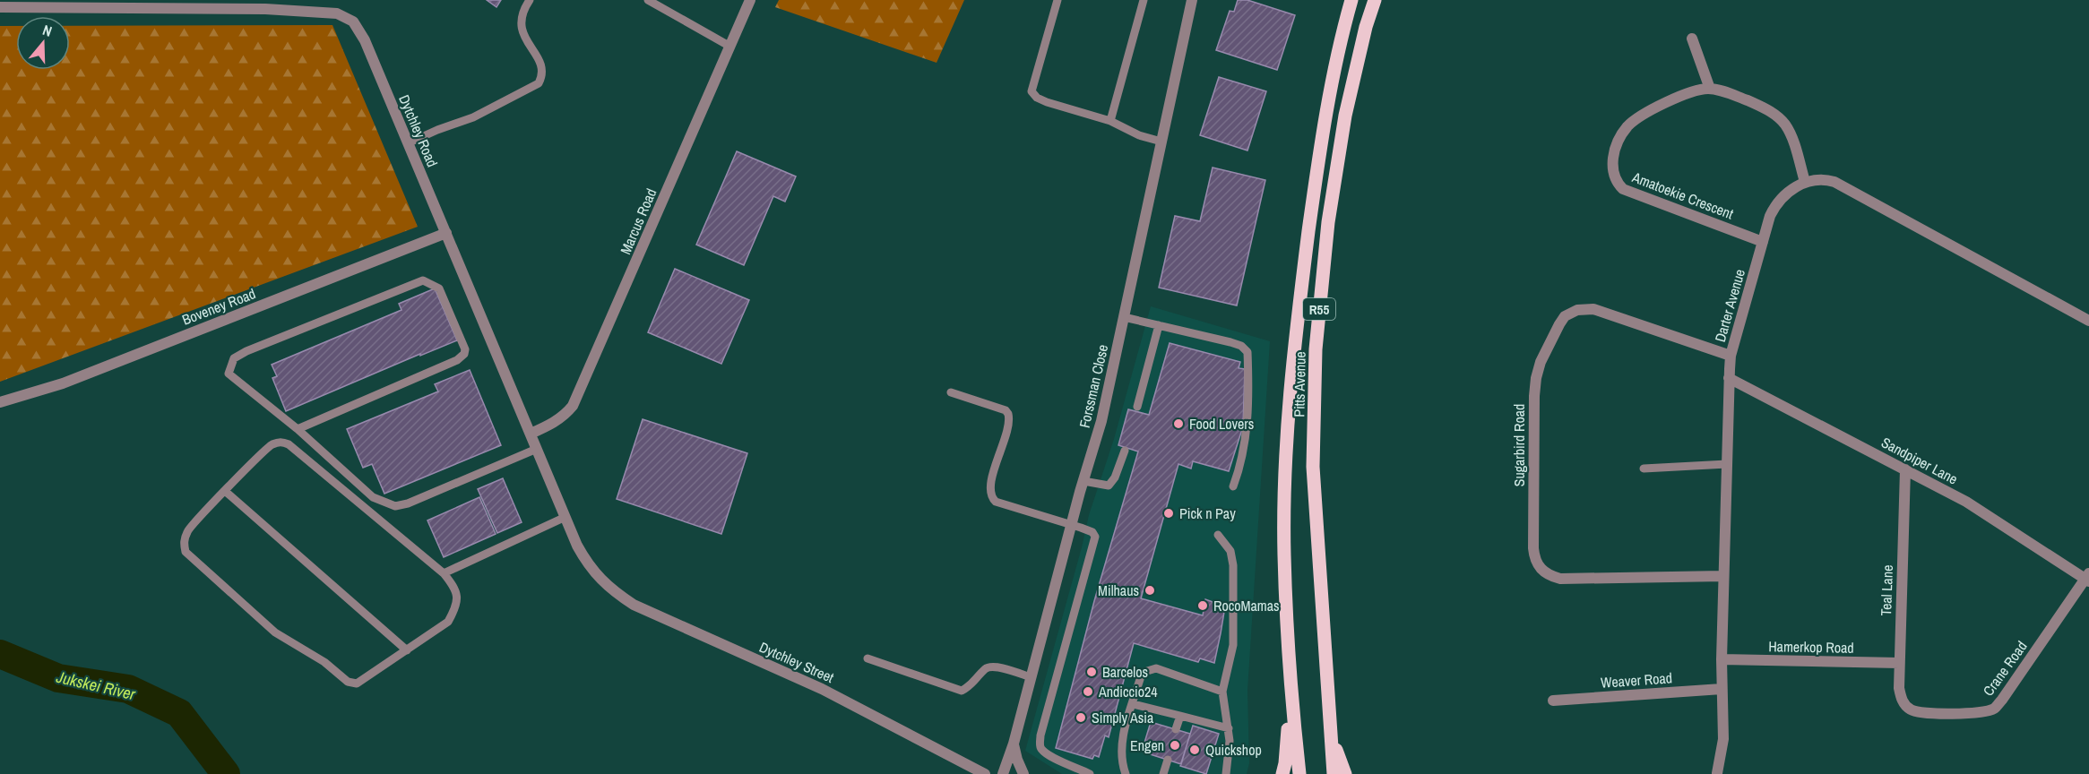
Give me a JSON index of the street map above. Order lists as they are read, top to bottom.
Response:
{
  "streets": {
    "main road": ["R55", "Pitts Avenue"],
    "street": [
      "Dytchley Road",
      "Amatoekie Crescent",
      "Marcus Road",
      "Darter Avenue",
      "Boveney Road",
      "Forssman Close",
      "Sugarbird Road",
      "Sandpiper Lane",
      "Teal Lane",
      "Hamerkop Road",
      "Dytchley Street",
      "Crane Road",
      "Weaver Road"
    ]
  },
  "crossings": [
    ["Dytchley Road", "Marcus Road"],
    ["Dytchley Road", "Boveney Road"],
    ["Dytchley Road", "Dytchley Street"],
    ["Amatoekie Crescent", "Darter Avenue"],
    ["Darter Avenue", "Sugarbird Road"],
    ["Darter Avenue", "Sandpiper Lane"],
    ["Darter Avenue", "Hamerkop Road"],
    ["Darter Avenue", "Weaver Road"],
    ["Sandpiper Lane", "Teal Lane"],
    ["Sandpiper Lane", "Crane Road"],
    ["Teal Lane", "Hamerkop Road"],
    ["Teal Lane", "Crane Road"]
  ],
  "water": ["Jukskei River"],
  "places": [
    "Food Lovers",
    "Pick n Pay",
    "Milhaus",
    "RocoMamas",
    "Barcelos",
    "Andiccio24",
    "Simply Asia",
    "Engen",
    "Quickshop"
  ],
  "north": "top"
}
